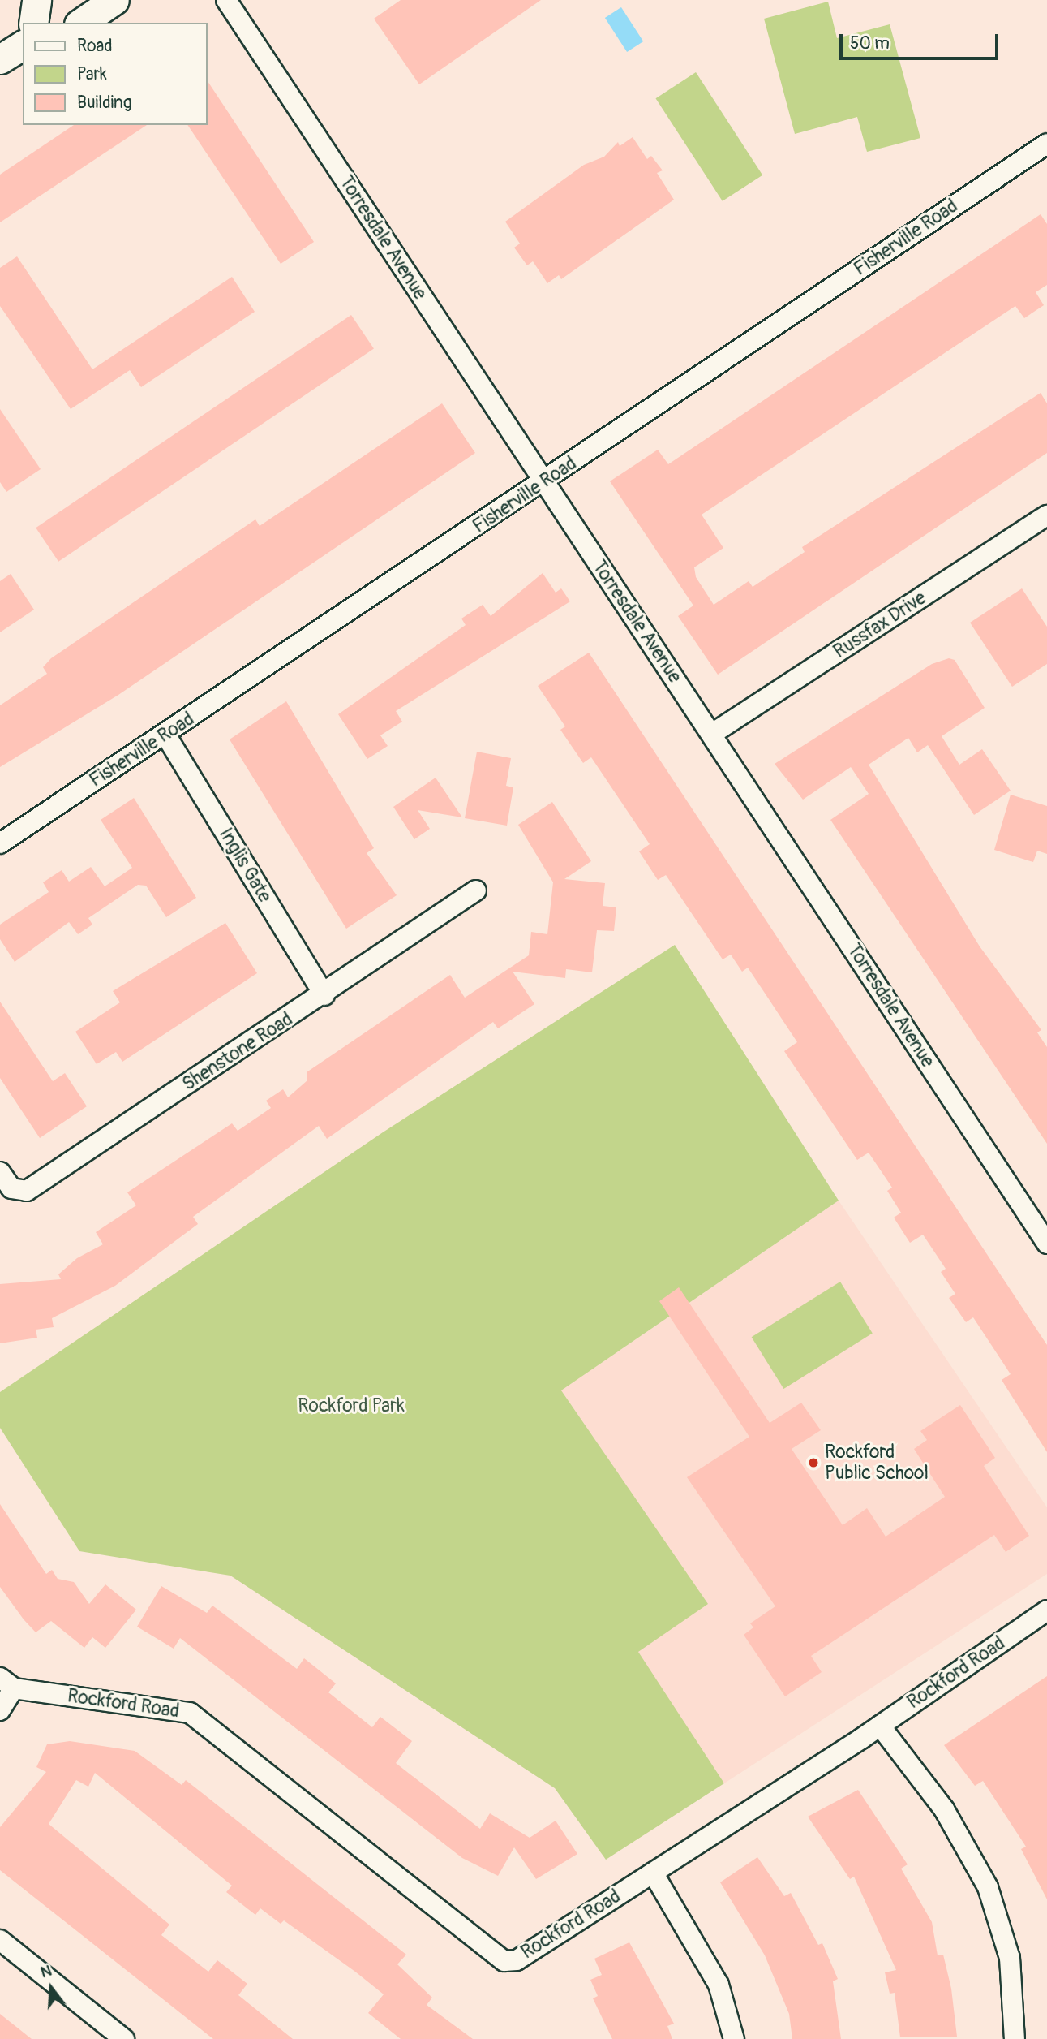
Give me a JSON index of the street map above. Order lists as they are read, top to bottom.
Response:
{
  "streets": {
    "street": [
      "Torresdale Avenue",
      "Fisherville Road",
      "Russfax Drive",
      "Inglis Gate",
      "Shenstone Road",
      "Rockford Road"
    ]
  },
  "crossings": [
    ["Torresdale Avenue", "Fisherville Road"],
    ["Torresdale Avenue", "Russfax Drive"],
    ["Fisherville Road", "Inglis Gate"],
    ["Inglis Gate", "Shenstone Road"]
  ],
  "parks": ["Rockford Park"],
  "places": ["Rockford Public School"],
  "legend": ["Road", "Park", "Building"],
  "scale_bar": "50 m",
  "north": "top"
}
